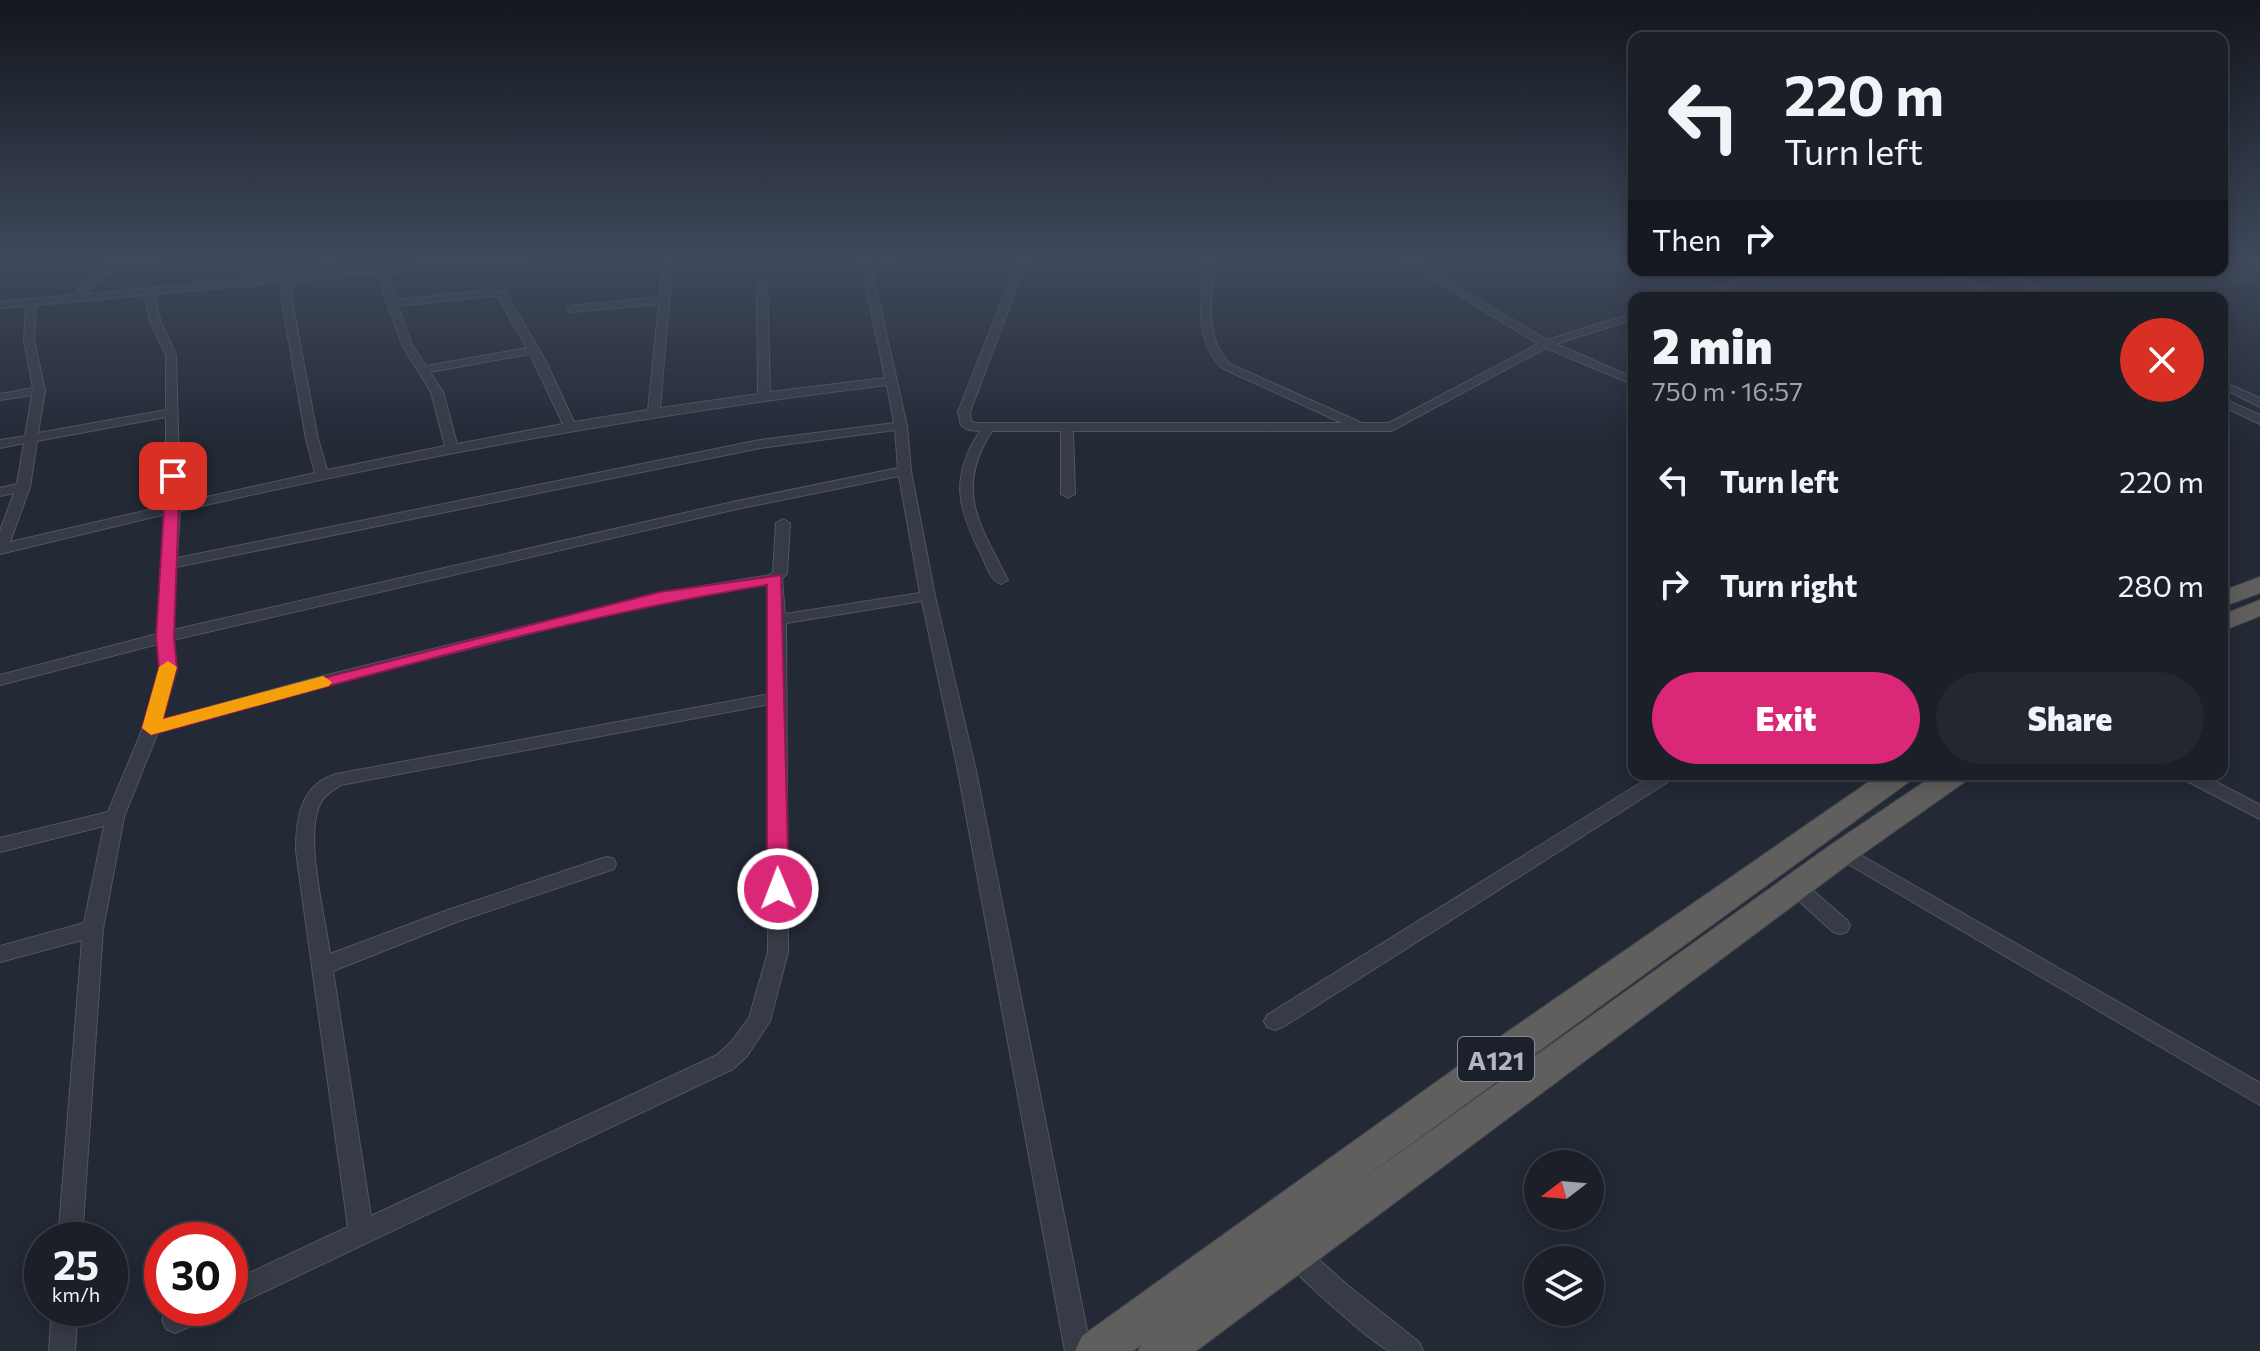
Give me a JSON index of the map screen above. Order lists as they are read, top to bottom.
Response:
{
  "streets": {
    "highway": ["A121"]
  },
  "north": "left",
  "page": {
    "turn": ["220 m", "Turn left"],
    "then": "Then",
    "heading": ["2 min", "750 m · 16:57"],
    "list": [
      {
        "name": "Turn left",
        "value": "220 m"
      },
      {
        "name": "Turn right",
        "value": "280 m"
      }
    ],
    "buttons": ["Exit", "Share"],
    "speed": "25 km/h",
    "limit": "30"
  }
}
